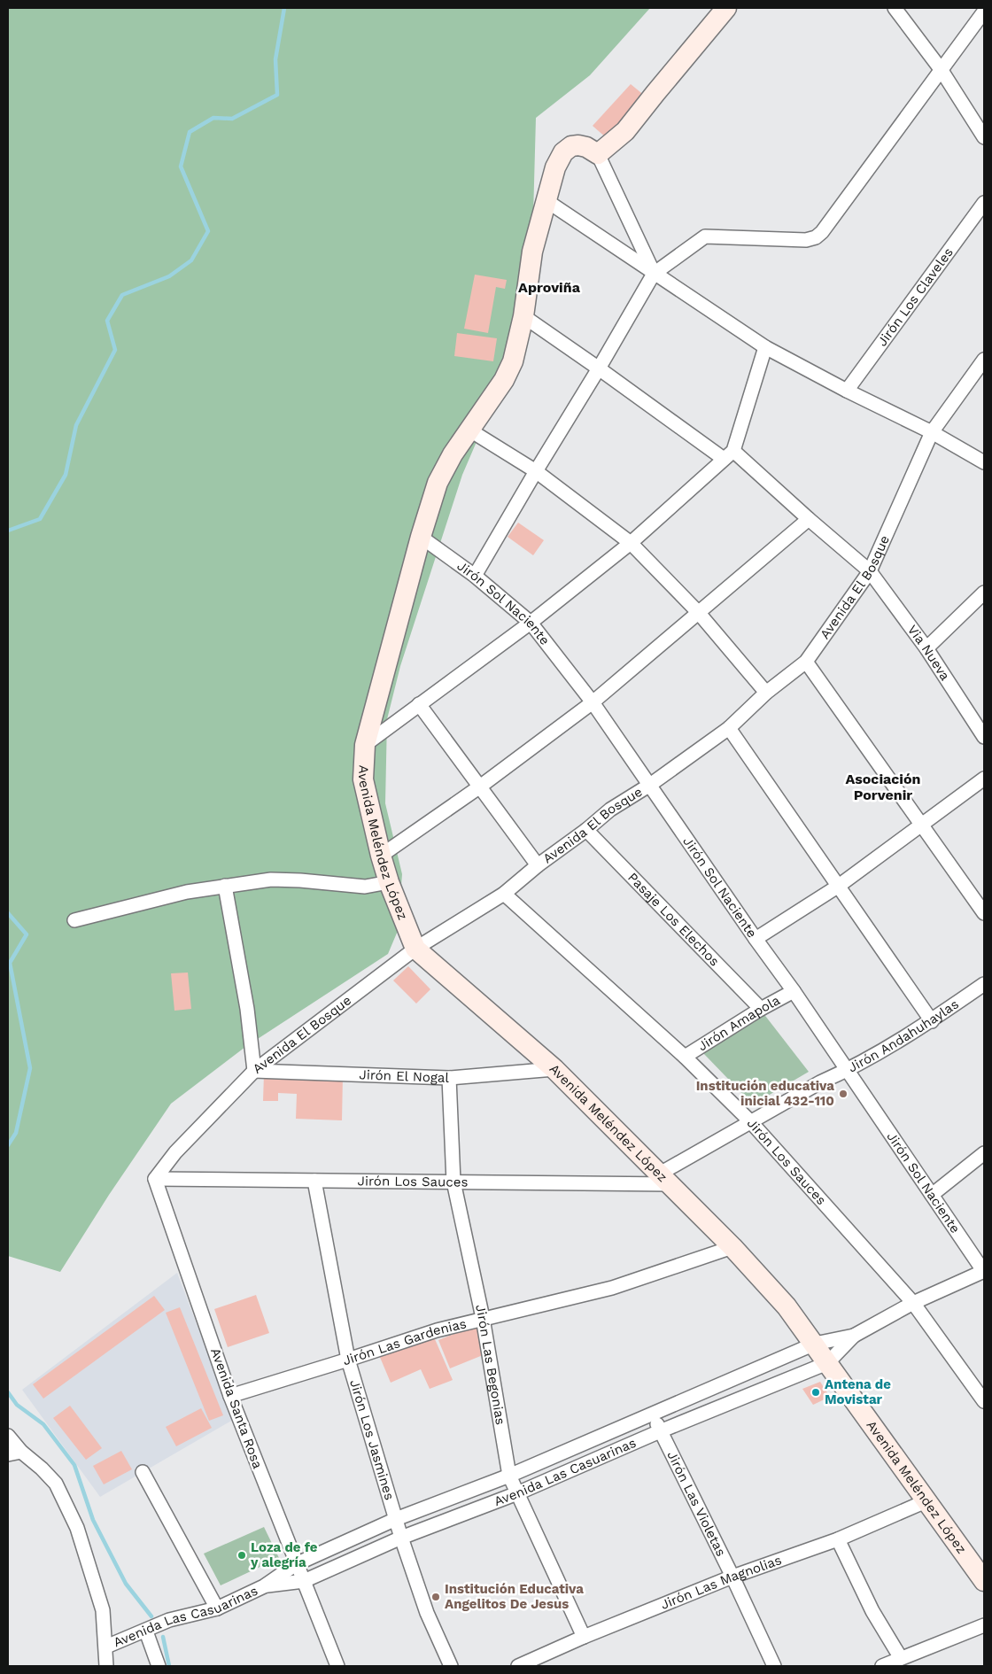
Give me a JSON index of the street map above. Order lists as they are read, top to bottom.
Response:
{
  "streets": {
    "street": [
      "Jirón Los Claveles",
      "Avenida El Bosque",
      "Jirón Sol Naciente",
      "Via Nueva",
      "Avenida Meléndez López",
      "Pasaje Los Elechos",
      "Jirón Amapola",
      "Jirón Andahuhaylas",
      "Jirón El Nogal",
      "Jirón Los Sauces",
      "Jirón Las Gardenias",
      "Jirón Las Begonias",
      "Avenida Santa Rosa",
      "Jirón Los Jasmines",
      "Avenida Las Casuarinas",
      "Jirón Las Violetas",
      "Jirón Las Magnolias"
    ]
  },
  "crossings": [
    ["Avenida El Bosque", "Jirón Sol Naciente"],
    ["Avenida El Bosque", "Via Nueva"],
    ["Avenida El Bosque", "Avenida Meléndez López"],
    ["Avenida El Bosque", "Pasaje Los Elechos"],
    ["Avenida El Bosque", "Jirón El Nogal"],
    ["Avenida El Bosque", "Jirón Los Sauces"],
    ["Avenida El Bosque", "Avenida Santa Rosa"],
    ["Jirón Sol Naciente", "Avenida Meléndez López"],
    ["Jirón Sol Naciente", "Jirón Amapola"],
    ["Jirón Sol Naciente", "Jirón Andahuhaylas"],
    ["Jirón Sol Naciente", "Avenida Las Casuarinas"],
    ["Via Nueva", "Avenida Meléndez López"],
    ["Avenida Meléndez López", "Jirón El Nogal"],
    ["Avenida Meléndez López", "Jirón Los Sauces"],
    ["Avenida Meléndez López", "Jirón Las Gardenias"],
    ["Avenida Meléndez López", "Avenida Las Casuarinas"],
    ["Avenida Meléndez López", "Jirón Las Magnolias"],
    ["Pasaje Los Elechos", "Jirón Amapola"],
    ["Jirón Amapola", "Jirón Los Sauces"],
    ["Jirón Andahuhaylas", "Jirón Los Sauces"],
    ["Jirón El Nogal", "Jirón Las Begonias"],
    ["Jirón Los Sauces", "Jirón Las Begonias"],
    ["Jirón Los Sauces", "Avenida Santa Rosa"],
    ["Jirón Los Sauces", "Jirón Los Jasmines"],
    ["Jirón Los Sauces", "Avenida Las Casuarinas"],
    ["Jirón Las Gardenias", "Jirón Las Begonias"],
    ["Jirón Las Gardenias", "Avenida Santa Rosa"],
    ["Jirón Las Gardenias", "Jirón Los Jasmines"],
    ["Jirón Las Begonias", "Avenida Las Casuarinas"],
    ["Jirón Las Begonias", "Jirón Las Magnolias"],
    ["Avenida Santa Rosa", "Avenida Las Casuarinas"],
    ["Jirón Los Jasmines", "Avenida Las Casuarinas"],
    ["Avenida Las Casuarinas", "Jirón Las Violetas"],
    ["Jirón Las Violetas", "Jirón Las Magnolias"]
  ],
  "districts": ["Aproviña", "Asociación Porvenir"],
  "places": [
    "Institución educativa inicial 432-110",
    "Antena de Movistar",
    "Loza de fe y alegría",
    "Institución Educativa Angelitos De Jesus"
  ]
}
